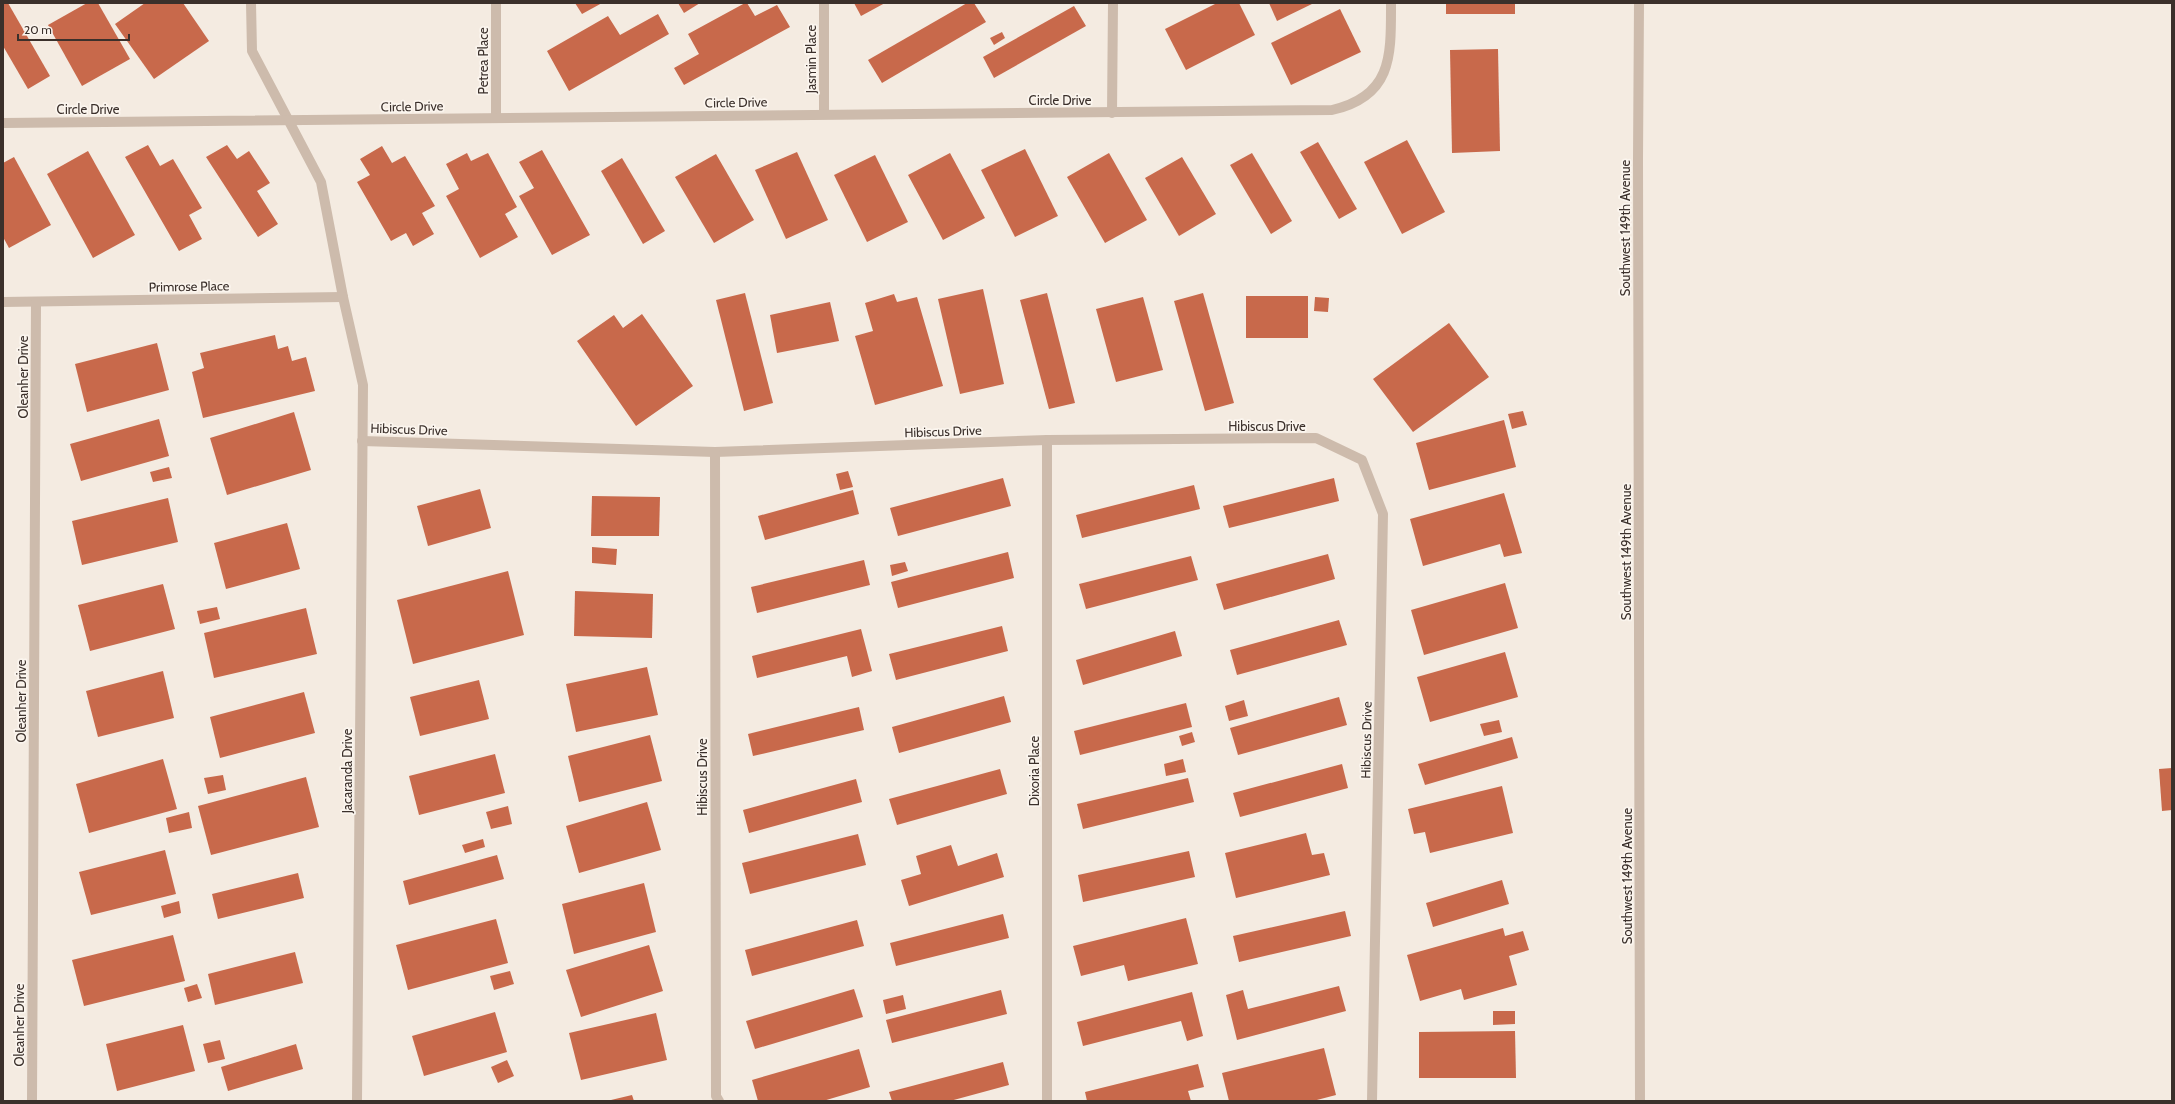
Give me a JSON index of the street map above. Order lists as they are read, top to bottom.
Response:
{
  "streets": {
    "street": [
      "Jasmin Place",
      "Petrea Place",
      "Circle Drive",
      "Southwest 149th Avenue",
      "Primrose Place",
      "Oleanher Drive",
      "Hibiscus Drive",
      "Jacaranda Drive",
      "Dixoria Place"
    ]
  },
  "crossings": [
    ["Jasmin Place", "Circle Drive"],
    ["Petrea Place", "Circle Drive"],
    ["Circle Drive", "Hibiscus Drive"],
    ["Primrose Place", "Oleanher Drive"],
    ["Primrose Place", "Hibiscus Drive"],
    ["Hibiscus Drive", "Jacaranda Drive"],
    ["Hibiscus Drive", "Dixoria Place"]
  ],
  "scale_bar": "20 m"
}
